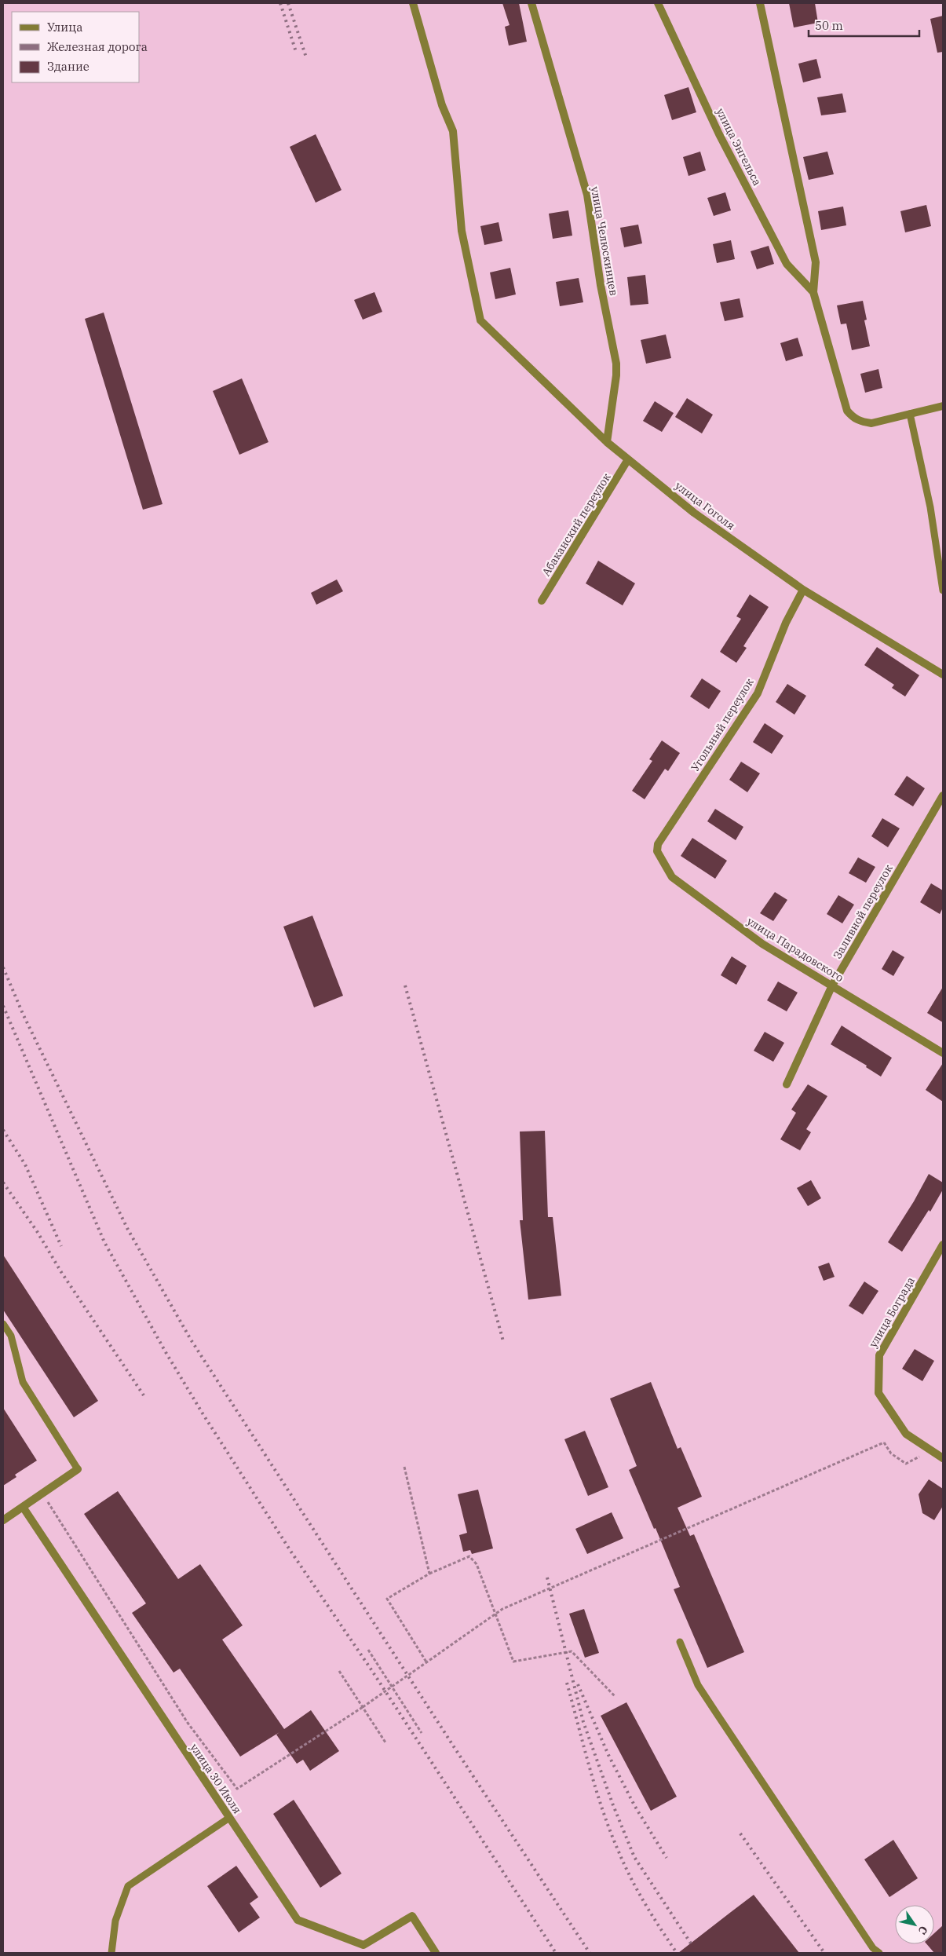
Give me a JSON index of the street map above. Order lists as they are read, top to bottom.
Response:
{
  "streets": {
    "street": [
      "улица Энгельса",
      "улица Челюскинцев",
      "улица Гоголя",
      "Абаканский переулок",
      "Угольный переулок",
      "Заливной переулок",
      "улица Парадовского",
      "улица Бограда",
      "улица 30 Июля"
    ]
  },
  "crossings": [
    ["улица Челюскинцев", "улица Гоголя"],
    ["улица Гоголя", "Абаканский переулок"],
    ["улица Гоголя", "Угольный переулок"],
    ["Угольный переулок", "улица Парадовского"],
    ["Заливной переулок", "улица Парадовского"]
  ],
  "legend": ["Улица", "Железная дорога", "Здание"],
  "scale_bar": "50 m",
  "north": "bottom right"
}
